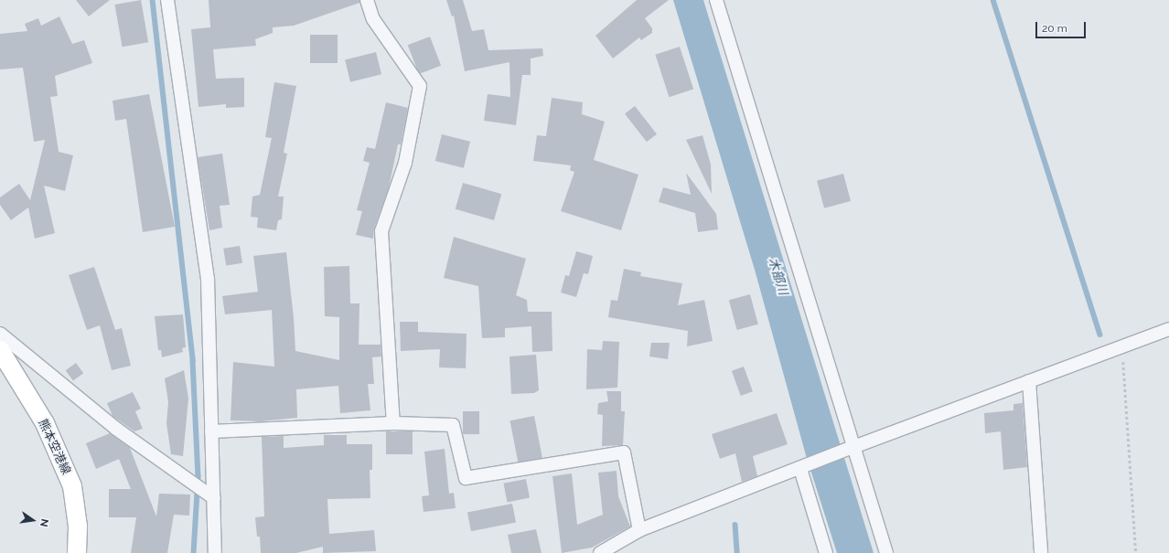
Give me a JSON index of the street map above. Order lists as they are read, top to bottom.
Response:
{
  "streets": {
    "main road": ["熊本空港線"]
  },
  "water": ["木部川"],
  "scale_bar": "20 m",
  "north": "right"
}
